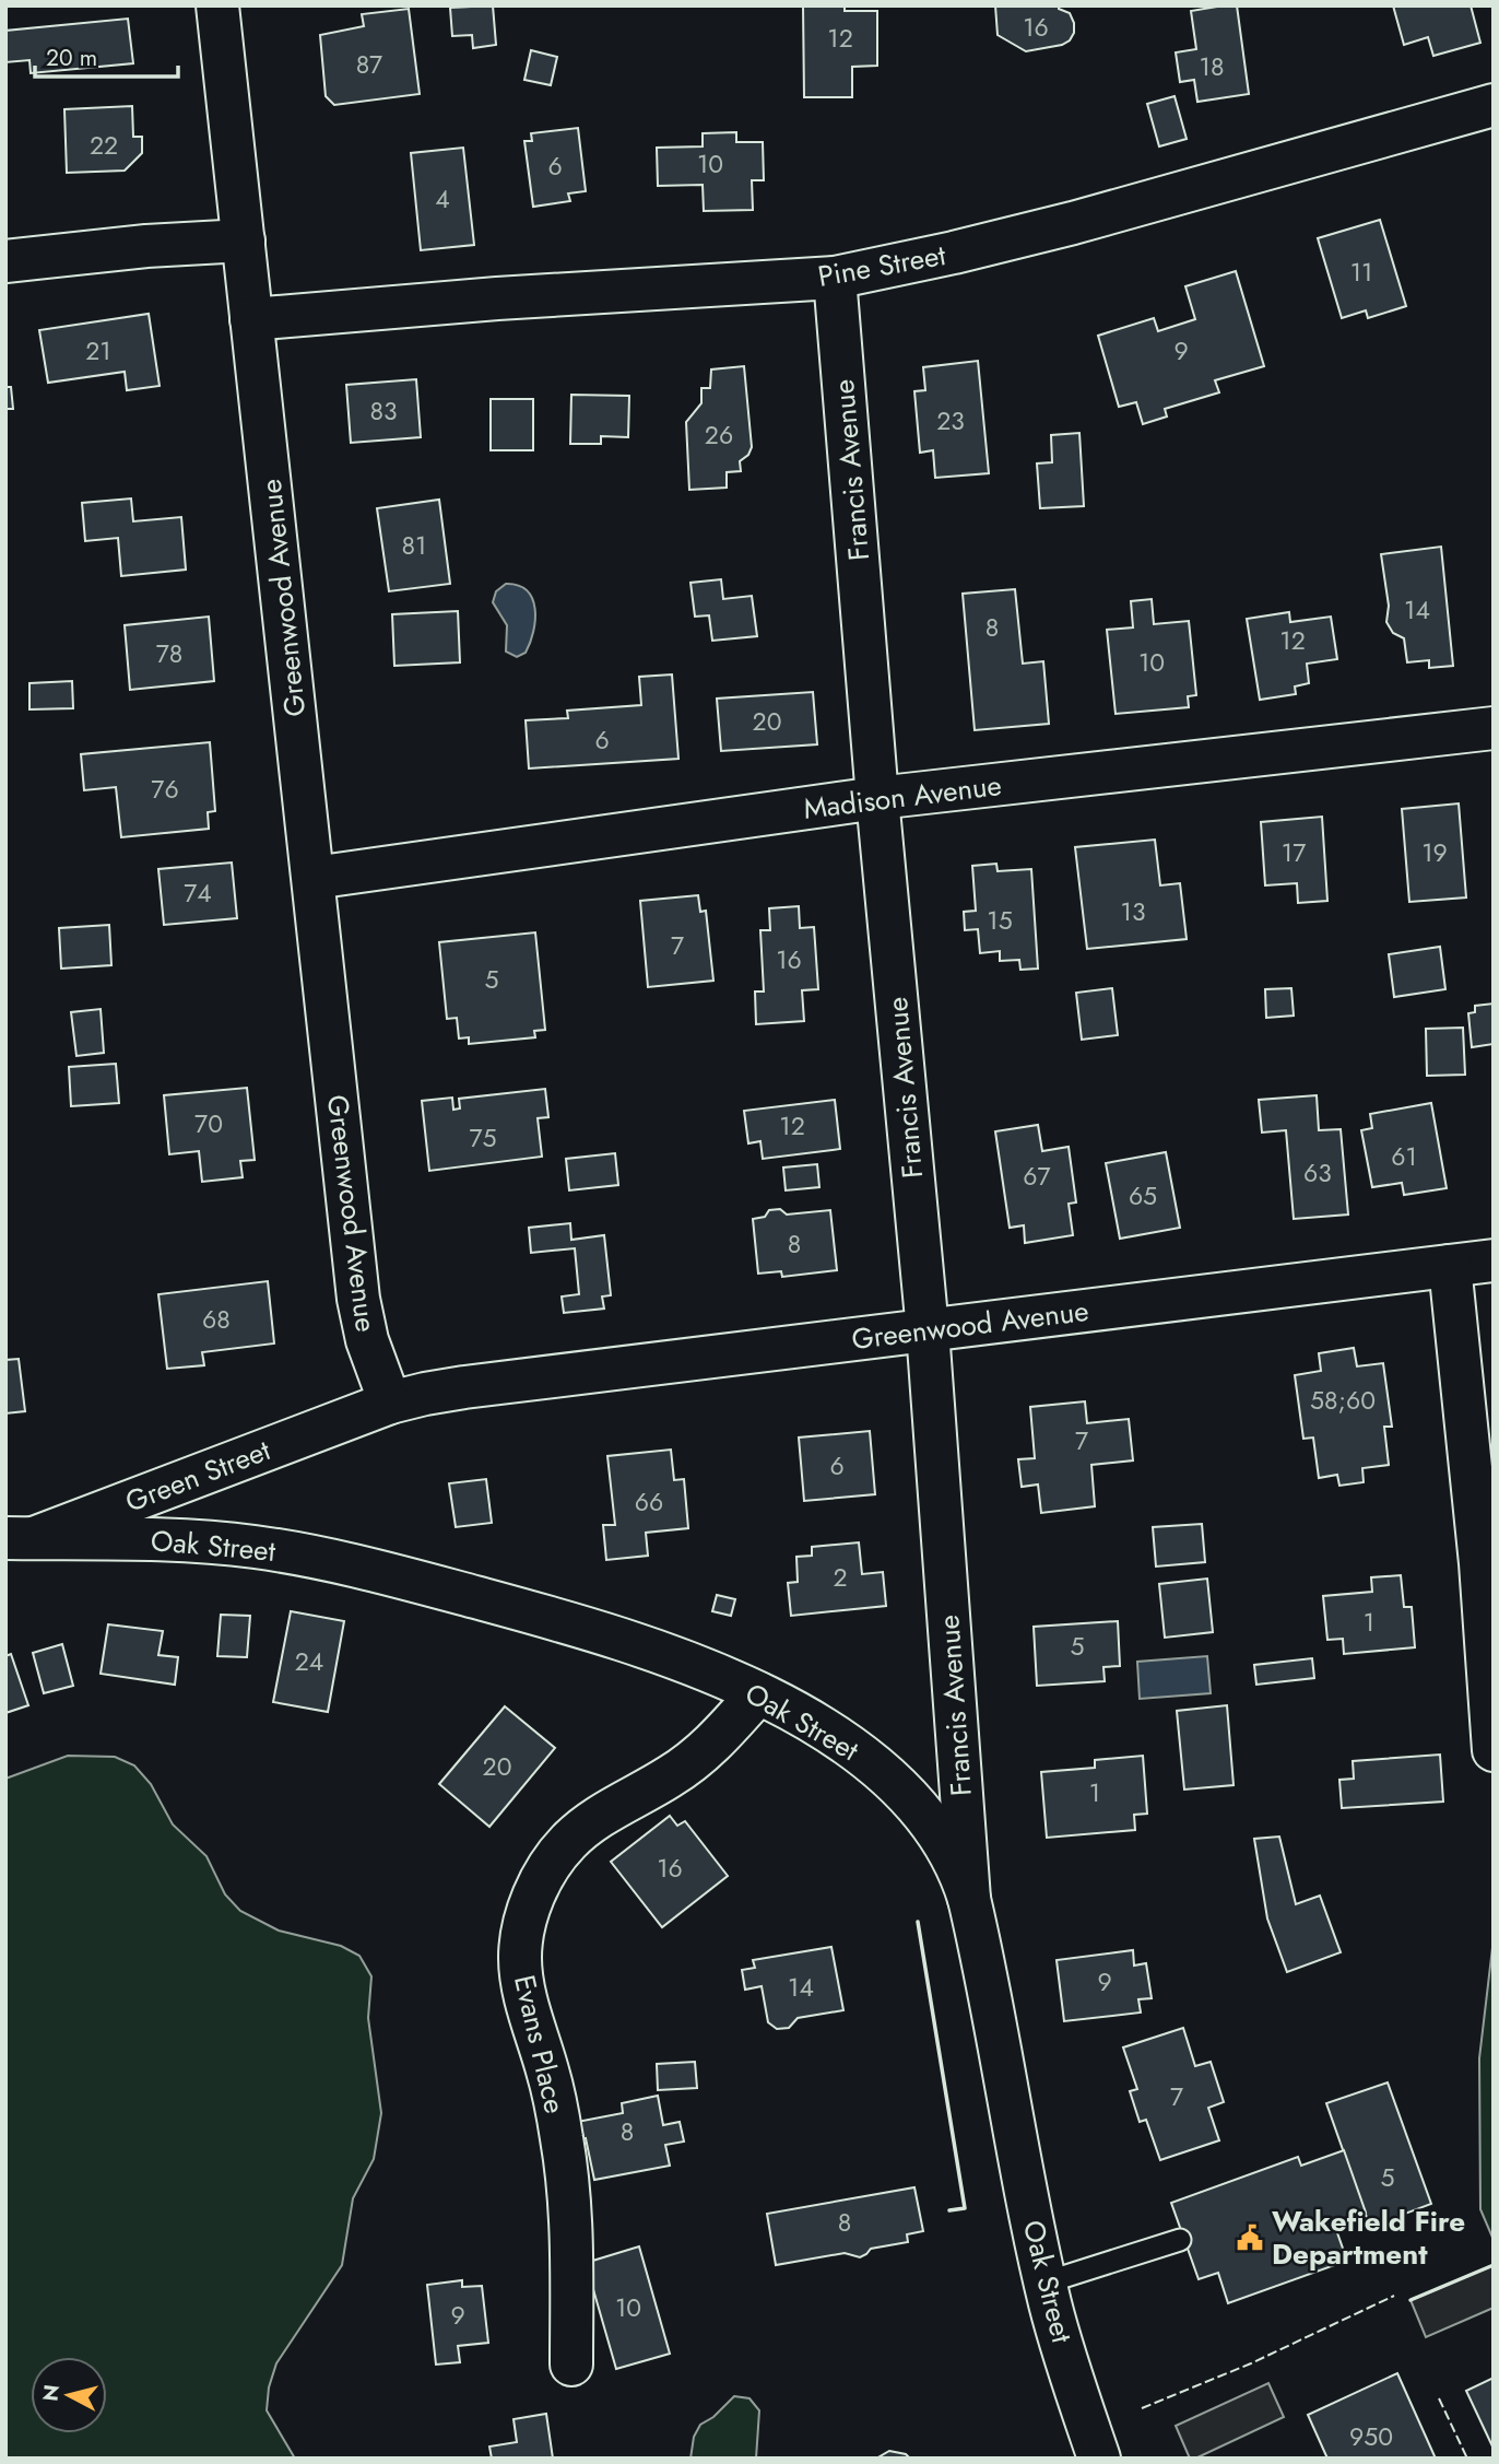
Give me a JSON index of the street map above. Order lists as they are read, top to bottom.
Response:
{
  "streets": {
    "street": [
      "Pine Street",
      "Francis Avenue",
      "Greenwood Avenue",
      "Madison Avenue",
      "Green Street",
      "Oak Street",
      "Evans Place"
    ]
  },
  "crossings": [
    ["Pine Street", "Francis Avenue"],
    ["Pine Street", "Greenwood Avenue"],
    ["Francis Avenue", "Greenwood Avenue"],
    ["Francis Avenue", "Madison Avenue"],
    ["Francis Avenue", "Oak Street"],
    ["Greenwood Avenue", "Madison Avenue"],
    ["Greenwood Avenue", "Green Street"],
    ["Green Street", "Oak Street"],
    ["Oak Street", "Evans Place"]
  ],
  "places": {
    "public building": ["Wakefield Fire Department"]
  },
  "house_numbers": [
    "16",
    "12",
    "87",
    "18",
    "22",
    "10",
    "6",
    "4",
    "11",
    "21",
    "9",
    "83",
    "23",
    "26",
    "81",
    "14",
    "8",
    "12",
    "78",
    "10",
    "20",
    "6",
    "76",
    "17",
    "19",
    "74",
    "13",
    "15",
    "7",
    "16",
    "5",
    "70",
    "12",
    "75",
    "61",
    "63",
    "67",
    "65",
    "8",
    "68",
    "58;60",
    "7",
    "6",
    "66",
    "2",
    "1",
    "5",
    "24",
    "20",
    "1",
    "16",
    "9",
    "14",
    "7",
    "8",
    "5",
    "8",
    "10",
    "9",
    "950"
  ],
  "scale_bar": "20 m",
  "north": "left"
}
